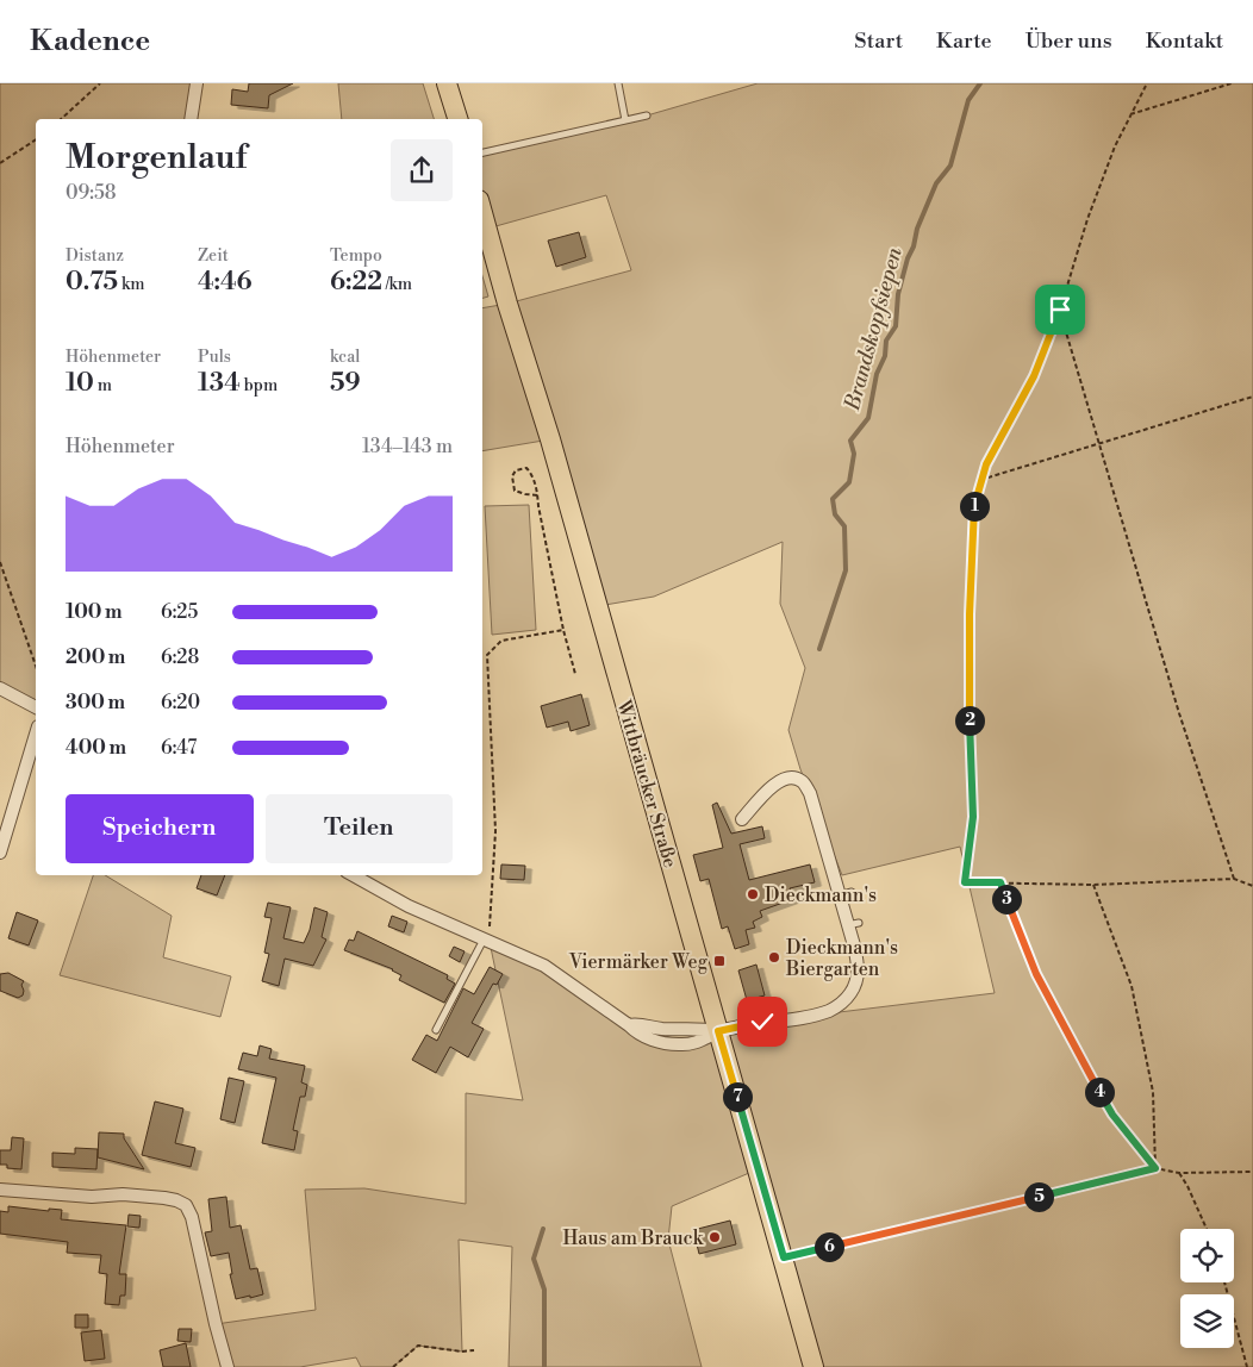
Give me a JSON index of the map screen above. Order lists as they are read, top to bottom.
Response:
{
  "streets": {
    "main road": ["Wittbräucker Straße"]
  },
  "water": ["Brandskopfsiepen"],
  "places": {
    "other": ["Dieckmann's", "Dieckmann's Biergarten", "Haus am Brauck"],
    "transit": ["Viermärker Weg"]
  },
  "page": {
    "header": "Kadence",
    "nav": [
      "Start",
      "Karte",
      "Über uns",
      "Kontakt"
    ],
    "heading": ["Morgenlauf", "09:58"],
    "stats": [
      ["Distanz", "0.75 km"],
      ["Zeit", "4:46"],
      ["Tempo", "6:22 /km"],
      ["Höhenmeter", "10 m"],
      ["Puls", "134 bpm"],
      ["kcal", "59"]
    ],
    "chart": ["Höhenmeter", "134–143 m"],
    "pins": [
      "1",
      "2",
      "3",
      "4",
      "7",
      "5",
      "6"
    ],
    "list": [
      {
        "name": "100 m",
        "note": "6:25"
      },
      {
        "name": "200 m",
        "note": "6:28"
      },
      {
        "name": "300 m",
        "note": "6:20"
      },
      {
        "name": "400 m",
        "note": "6:47"
      }
    ],
    "buttons": ["Speichern", "Teilen"]
  }
}
